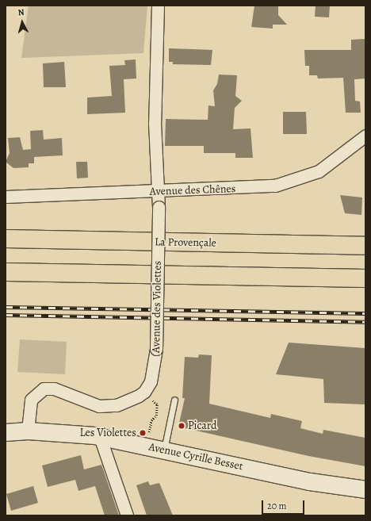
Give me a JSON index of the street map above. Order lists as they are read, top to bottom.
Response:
{
  "streets": {
    "highway": ["La Provençale"],
    "main road": ["Avenue Cyrille Besset"],
    "street": ["Avenue des Chênes", "Avenue des Violettes"]
  },
  "crossings": [
    ["Avenue des Chênes", "Avenue des Violettes"]
  ],
  "places": ["Picard", "Les Violettes"],
  "scale_bar": "20 m",
  "north": "top"
}
